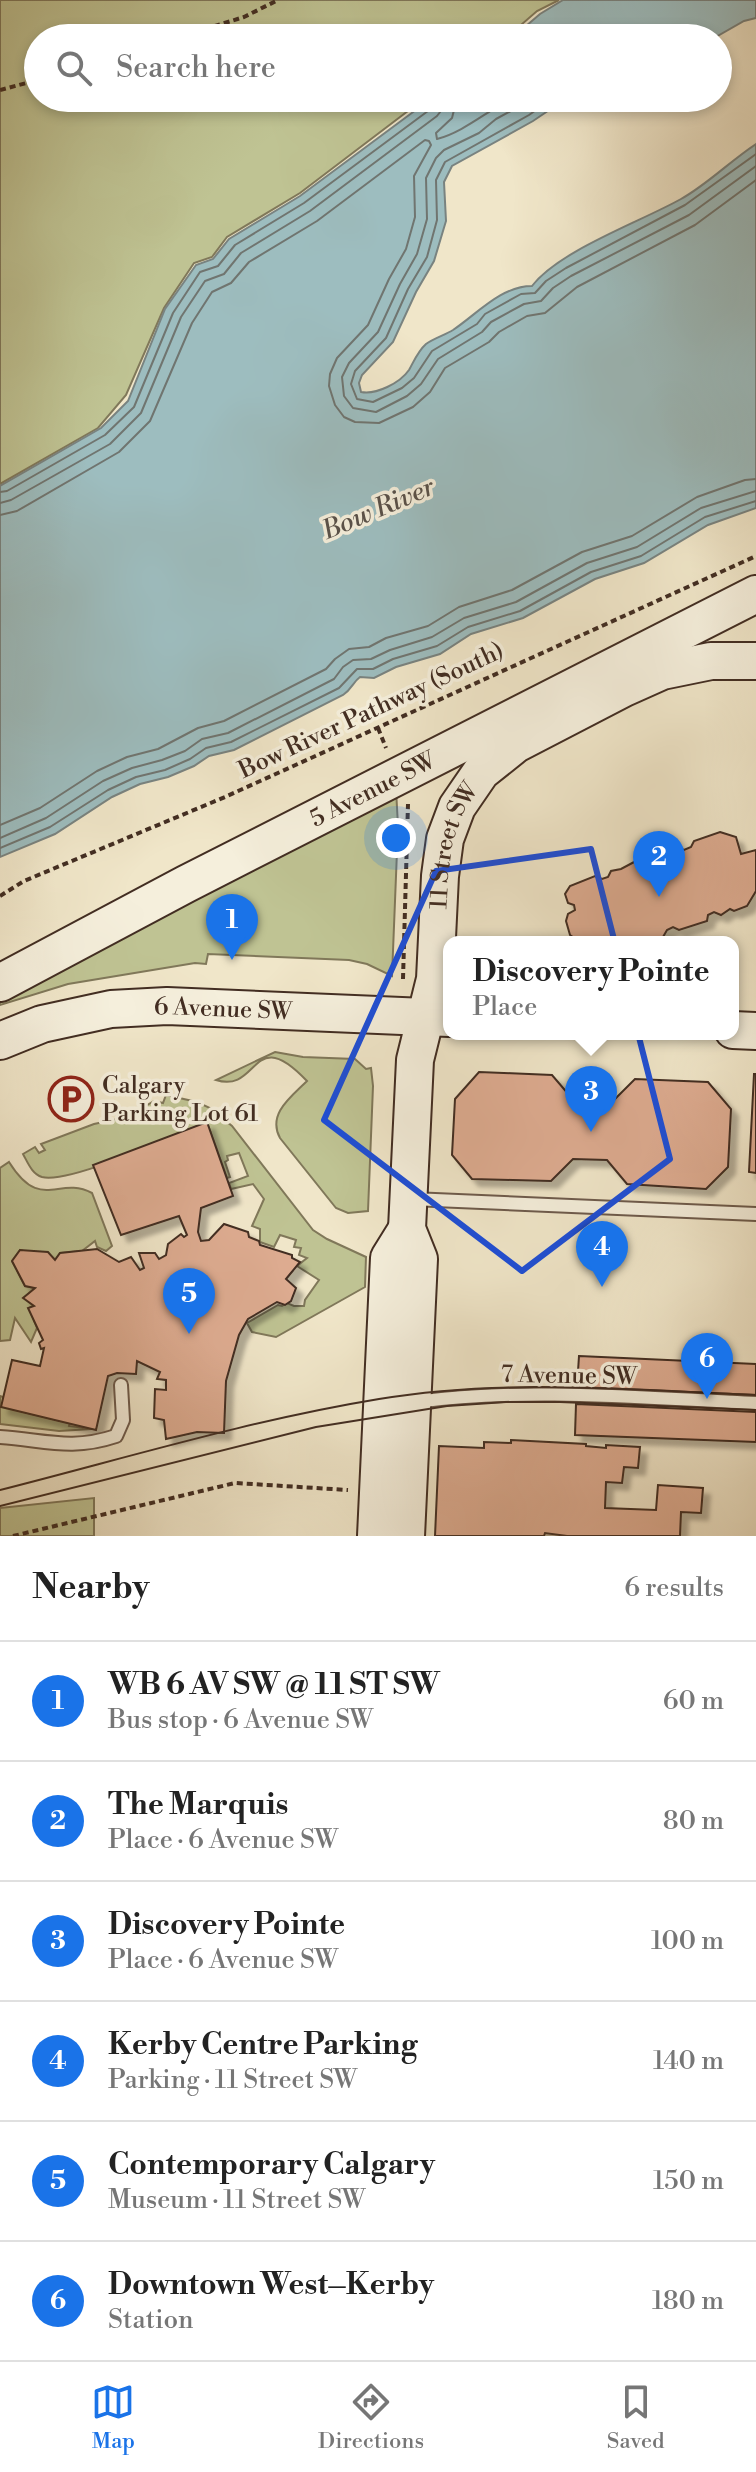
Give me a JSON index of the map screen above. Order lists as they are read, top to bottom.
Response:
{
  "streets": {
    "street": ["5 Avenue SW", "11 Street SW", "6 Avenue SW"],
    "lane": ["7 Avenue SW"],
    "path": ["Bow River Pathway (South)"]
  },
  "crossings": [
    ["11 Street SW", "6 Avenue SW"],
    ["11 Street SW", "7 Avenue SW"]
  ],
  "water": ["Bow River"],
  "places": {
    "parking": ["Calgary Parking Lot 61"]
  },
  "page": {
    "search": "Search here",
    "pins": [
      "2",
      "1",
      "3",
      "4",
      "5",
      "6"
    ],
    "popup": ["Discovery Pointe", "Place"],
    "heading": ["Nearby", "6 results"],
    "list": [
      {
        "mark": "1",
        "name": "WB 6 AV SW @ 11 ST SW",
        "note": "Bus stop · 6 Avenue SW",
        "value": "60 m"
      },
      {
        "mark": "2",
        "name": "The Marquis",
        "note": "Place · 6 Avenue SW",
        "value": "80 m"
      },
      {
        "mark": "3",
        "name": "Discovery Pointe",
        "note": "Place · 6 Avenue SW",
        "value": "100 m"
      },
      {
        "mark": "4",
        "name": "Kerby Centre Parking",
        "note": "Parking · 11 Street SW",
        "value": "140 m"
      },
      {
        "mark": "5",
        "name": "Contemporary Calgary",
        "note": "Museum · 11 Street SW",
        "value": "150 m"
      },
      {
        "mark": "6",
        "name": "Downtown West–Kerby",
        "note": "Station",
        "value": "180 m"
      }
    ],
    "nav": ["Map", "Directions", "Saved"]
  }
}
